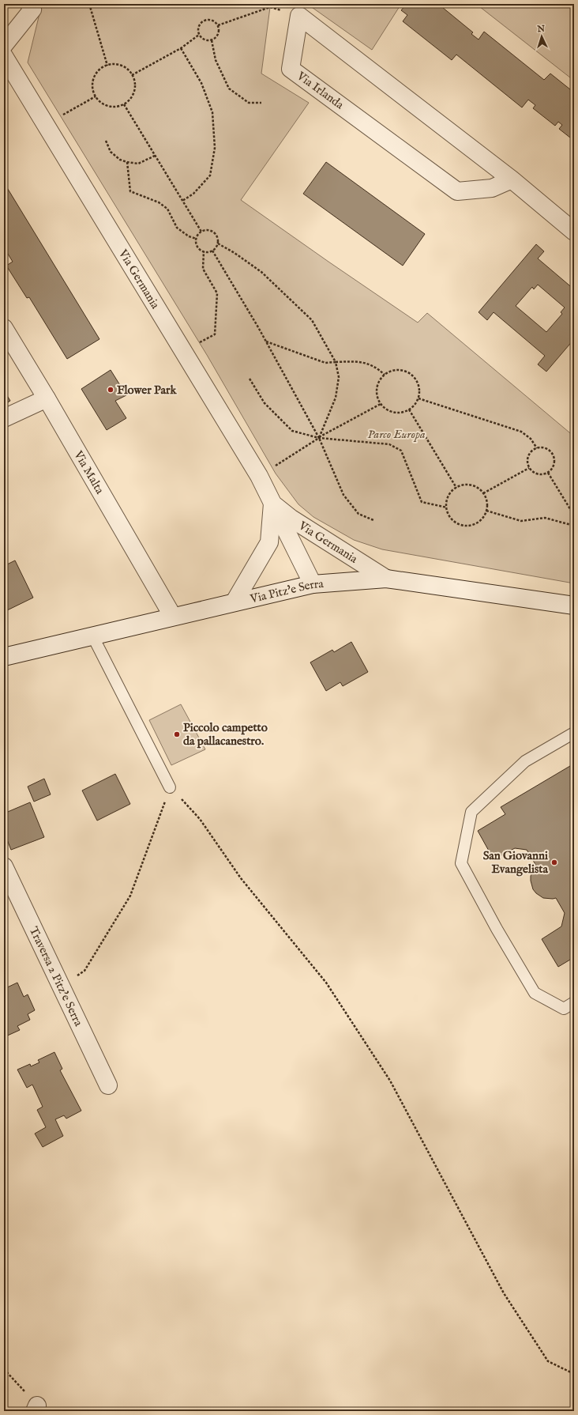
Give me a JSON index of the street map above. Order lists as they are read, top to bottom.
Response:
{
  "streets": {
    "street": [
      "Via Irlanda",
      "Via Germania",
      "Via Malta",
      "Via Pitz'e Serra",
      "Traversa 2 Pitz'e Serra"
    ]
  },
  "crossings": [
    ["Via Germania", "Via Pitz'e Serra"],
    ["Via Malta", "Via Pitz'e Serra"]
  ],
  "parks": ["Parco Europa"],
  "places": ["Flower Park", "Piccolo campetto da pallacanestro.", "San Giovanni Evangelista"],
  "north": "top"
}
